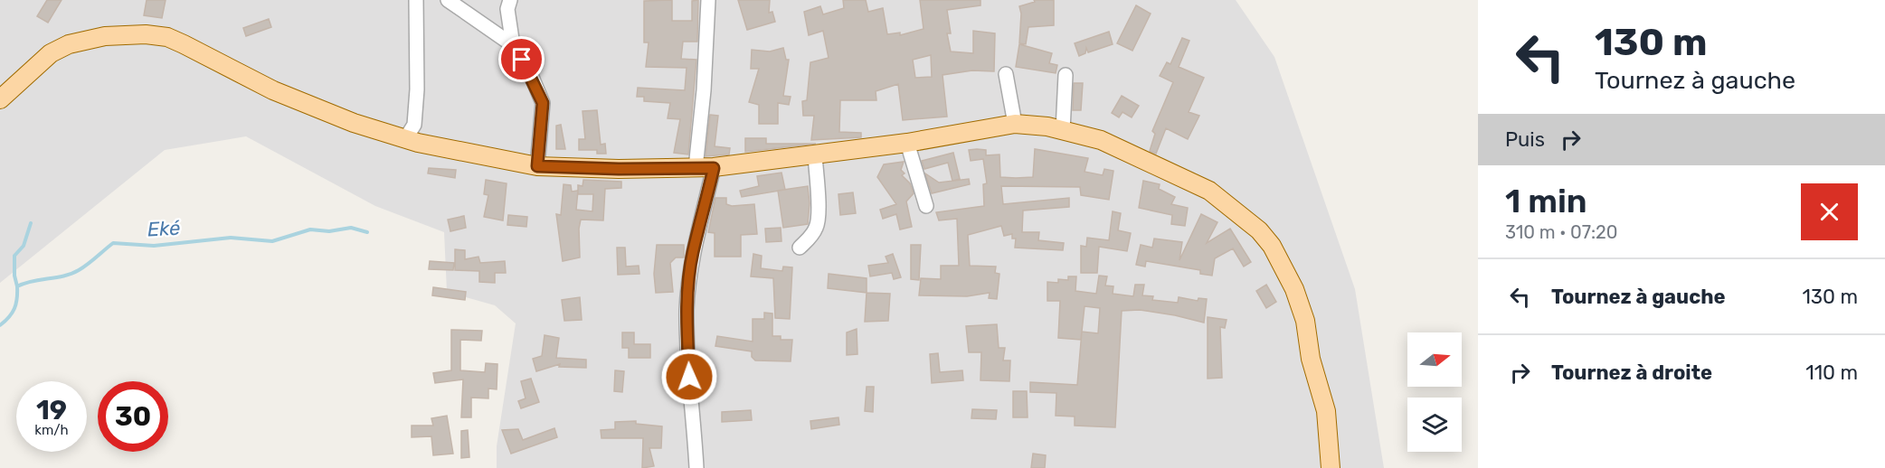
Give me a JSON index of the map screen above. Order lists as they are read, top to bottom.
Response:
{
  "water": ["Eké"],
  "north": "right",
  "page": {
    "turn": ["130 m", "Tournez à gauche"],
    "then": "Puis",
    "heading": ["1 min", "310 m · 07:20"],
    "list": [
      {
        "name": "Tournez à gauche",
        "value": "130 m"
      },
      {
        "name": "Tournez à droite",
        "value": "110 m"
      }
    ],
    "speed": "19 km/h",
    "limit": "30"
  }
}
